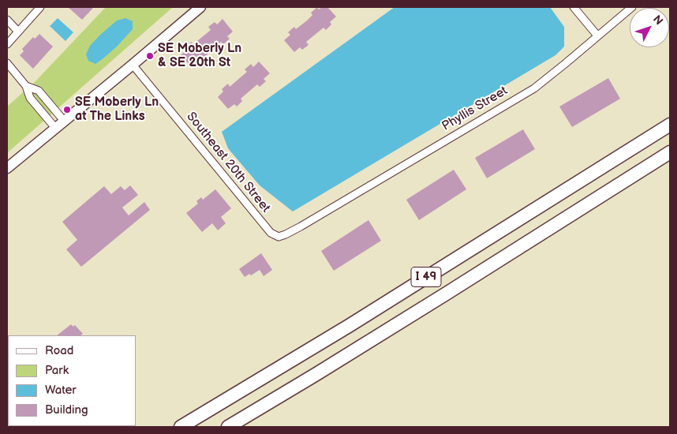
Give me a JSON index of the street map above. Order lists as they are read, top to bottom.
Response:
{
  "streets": {
    "highway": ["I 49"],
    "street": ["Phyllis Street", "Southeast 20th Street"]
  },
  "crossings": [
    ["Phyllis Street", "Southeast 20th Street"]
  ],
  "places": ["SE Moberly Ln & SE 20th St", "SE Moberly Ln at The Links"],
  "legend": [
    "Road",
    "Park",
    "Water",
    "Building"
  ],
  "north": "top right"
}
